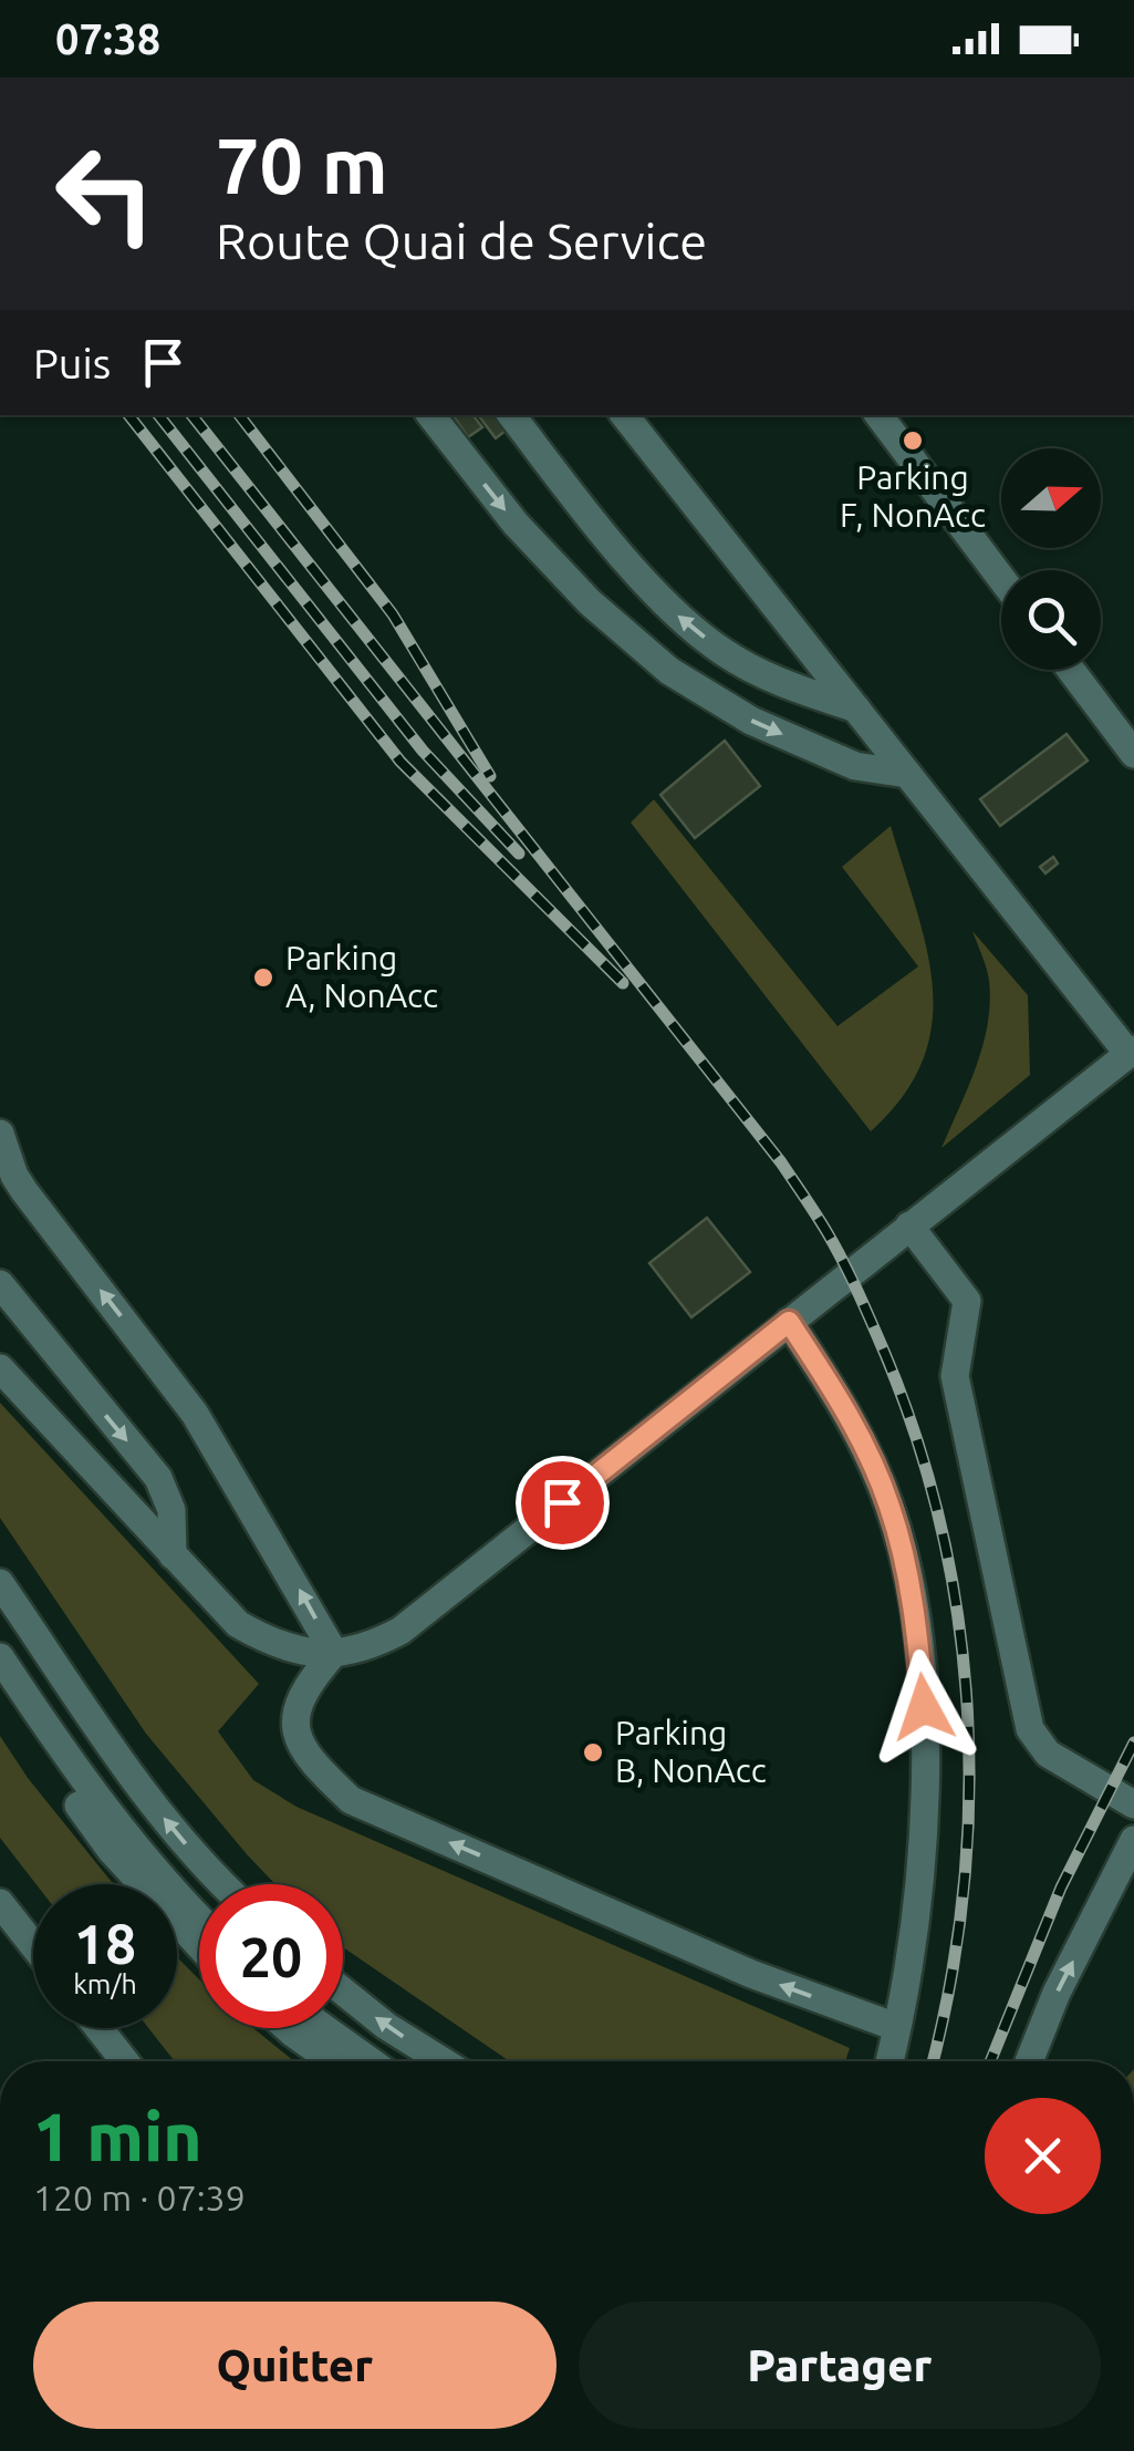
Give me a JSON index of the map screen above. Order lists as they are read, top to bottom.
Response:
{
  "places": ["Parking F, NonAcc", "Parking A, NonAcc", "Parking B, NonAcc"],
  "north": "right",
  "page": {
    "status": "07:38",
    "turn": ["70 m", "Route Quai de Service"],
    "then": "Puis",
    "speed": "18 km/h",
    "limit": "20",
    "heading": ["1 min", "120 m · 07:39"],
    "buttons": ["Quitter", "Partager"]
  }
}
